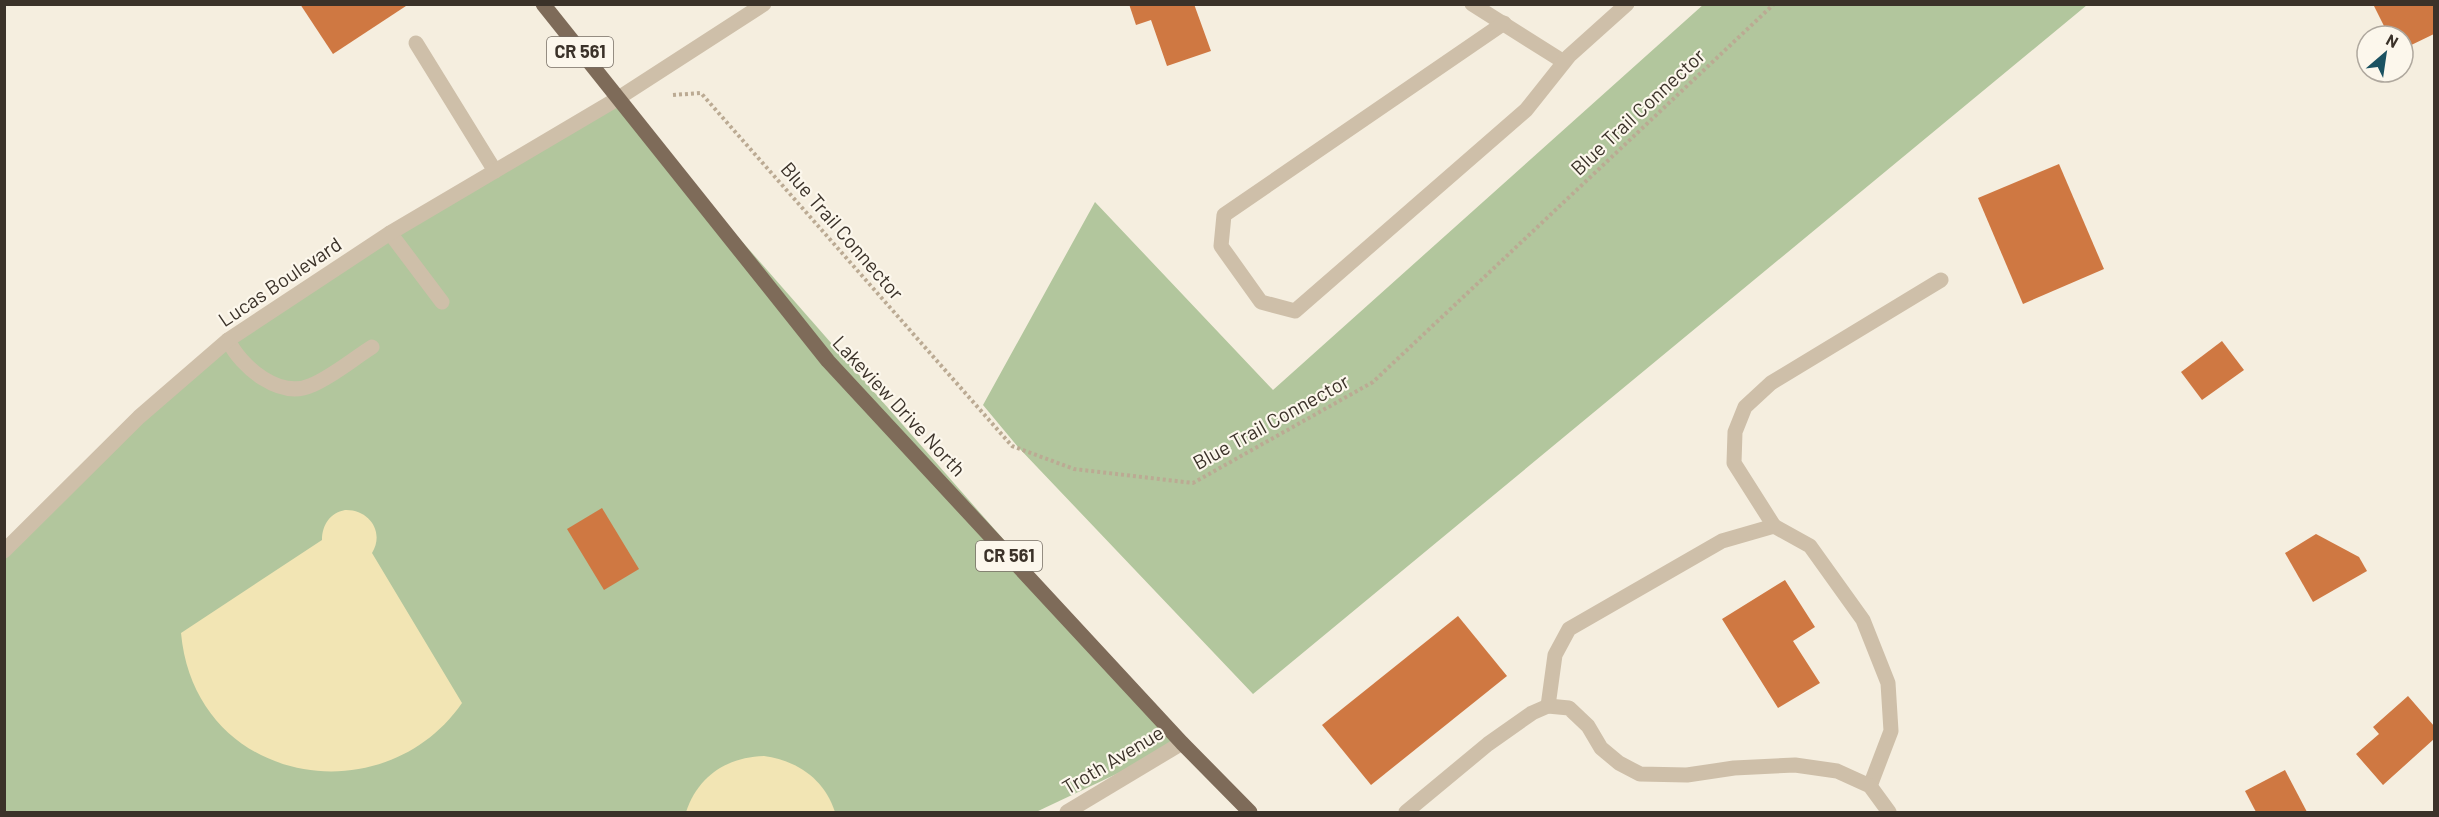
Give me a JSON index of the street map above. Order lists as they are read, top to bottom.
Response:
{
  "streets": {
    "main road": ["CR 561", "Lakeview Drive North"],
    "street": ["Lucas Boulevard", "Troth Avenue"],
    "path": ["Blue Trail Connector"]
  },
  "crossings": [
    ["Lucas Boulevard", "Lakeview Drive North"],
    ["Lakeview Drive North", "Troth Avenue"]
  ],
  "north": "top right"
}
